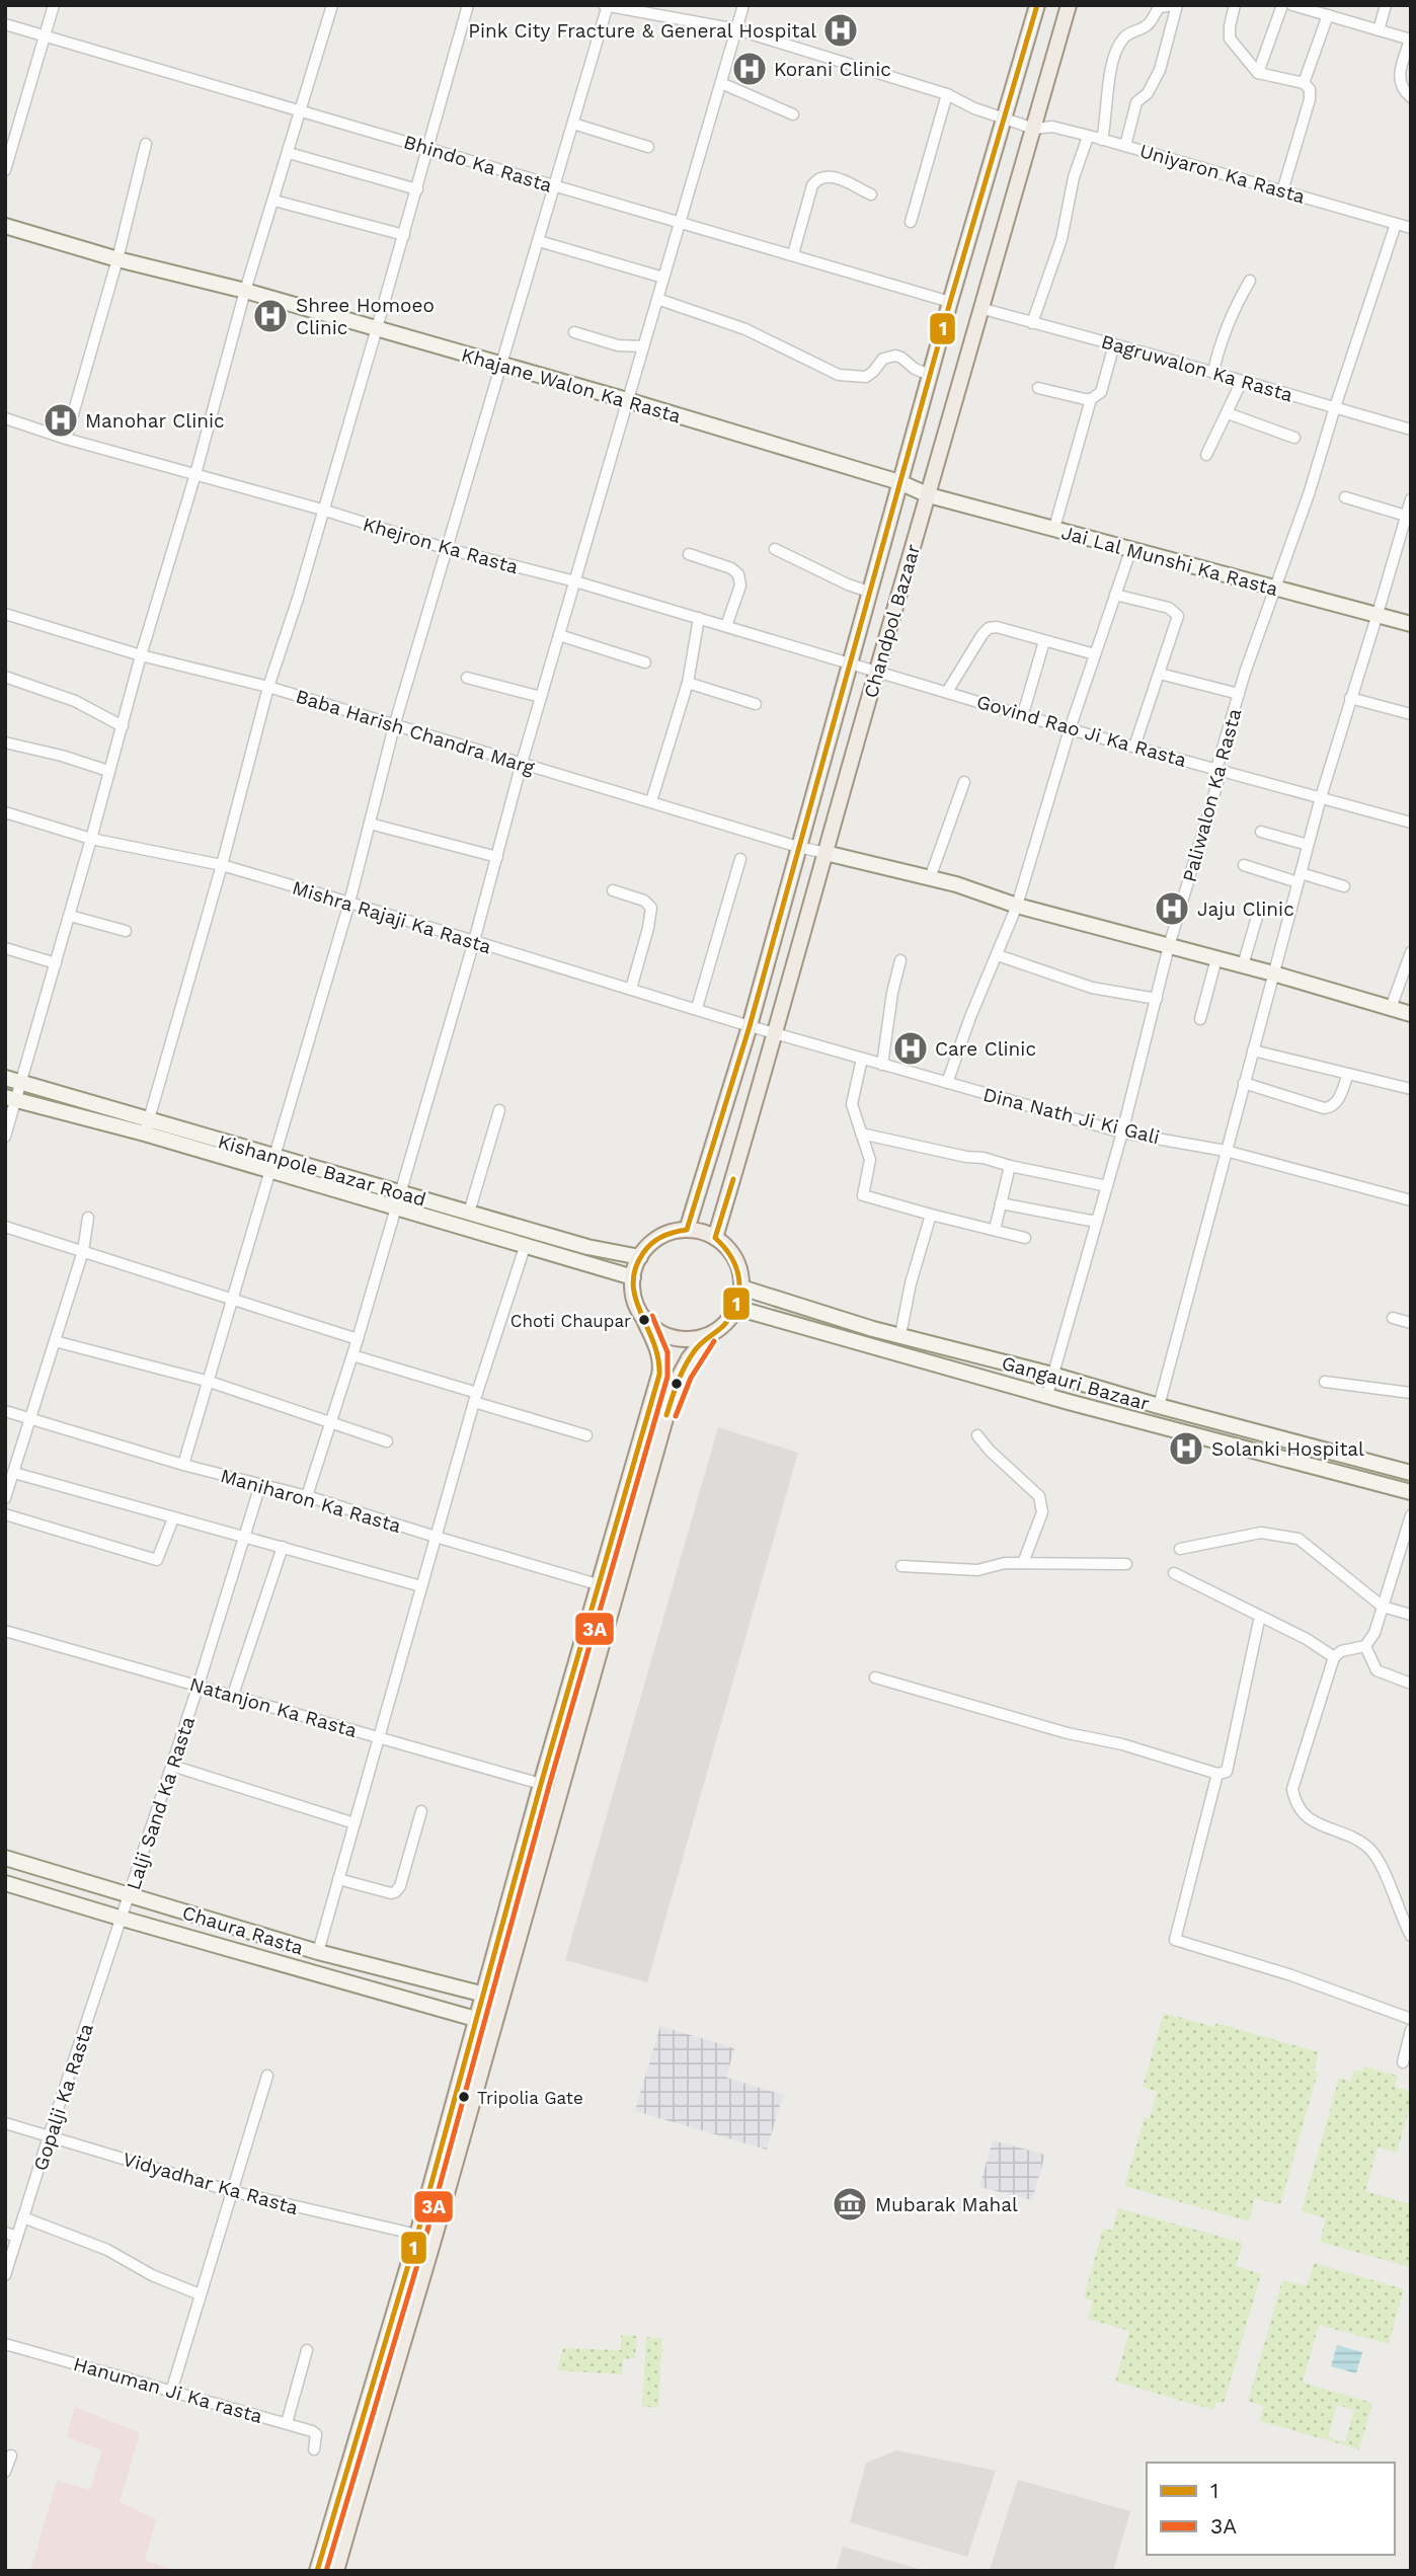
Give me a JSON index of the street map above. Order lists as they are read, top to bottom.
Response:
{
  "streets": {
    "main road": ["Chandpol Bazaar"],
    "street": [
      "Bhindo Ka Rasta",
      "Uniyaron Ka Rasta",
      "Bagruwalon Ka Rasta",
      "Khajane Walon Ka Rasta",
      "Khejron Ka Rasta",
      "Jai Lal Munshi Ka Rasta",
      "Govind Rao Ji Ka Rasta",
      "Baba Harish Chandra Marg",
      "Paliwalon Ka Rasta",
      "Mishra Rajaji Ka Rasta",
      "Dina Nath Ji Ki Gali",
      "Kishanpole Bazar Road",
      "Gangauri Bazaar",
      "Maniharon Ka Rasta",
      "Natanjon Ka Rasta",
      "Lalji Sand Ka Rasta",
      "Chaura Rasta",
      "Gopalji Ka Rasta",
      "Vidyadhar Ka Rasta",
      "Hanuman Ji Ka rasta"
    ]
  },
  "crossings": [
    ["Bhindo Ka Rasta", "Chandpol Bazaar"],
    ["Uniyaron Ka Rasta", "Chandpol Bazaar"],
    ["Uniyaron Ka Rasta", "Paliwalon Ka Rasta"],
    ["Bagruwalon Ka Rasta", "Chandpol Bazaar"],
    ["Bagruwalon Ka Rasta", "Paliwalon Ka Rasta"],
    ["Khajane Walon Ka Rasta", "Jai Lal Munshi Ka Rasta"],
    ["Khajane Walon Ka Rasta", "Chandpol Bazaar"],
    ["Khejron Ka Rasta", "Chandpol Bazaar"],
    ["Khejron Ka Rasta", "Govind Rao Ji Ka Rasta"],
    ["Jai Lal Munshi Ka Rasta", "Chandpol Bazaar"],
    ["Jai Lal Munshi Ka Rasta", "Paliwalon Ka Rasta"],
    ["Chandpol Bazaar", "Govind Rao Ji Ka Rasta"],
    ["Chandpol Bazaar", "Baba Harish Chandra Marg"],
    ["Chandpol Bazaar", "Mishra Rajaji Ka Rasta"],
    ["Chandpol Bazaar", "Dina Nath Ji Ki Gali"],
    ["Chandpol Bazaar", "Kishanpole Bazar Road"],
    ["Chandpol Bazaar", "Gangauri Bazaar"],
    ["Govind Rao Ji Ka Rasta", "Paliwalon Ka Rasta"],
    ["Paliwalon Ka Rasta", "Dina Nath Ji Ki Gali"],
    ["Paliwalon Ka Rasta", "Gangauri Bazaar"],
    ["Mishra Rajaji Ka Rasta", "Dina Nath Ji Ki Gali"],
    ["Kishanpole Bazar Road", "Gangauri Bazaar"],
    ["Maniharon Ka Rasta", "Lalji Sand Ka Rasta"],
    ["Natanjon Ka Rasta", "Lalji Sand Ka Rasta"],
    ["Lalji Sand Ka Rasta", "Chaura Rasta"],
    ["Lalji Sand Ka Rasta", "Gopalji Ka Rasta"],
    ["Chaura Rasta", "Gopalji Ka Rasta"],
    ["Gopalji Ka Rasta", "Vidyadhar Ka Rasta"]
  ],
  "places": {
    "hospital": [
      "Pink City Fracture & General Hospital",
      "Korani Clinic",
      "Shree Homoeo Clinic",
      "Manohar Clinic",
      "Jaju Clinic",
      "Care Clinic",
      "Solanki Hospital"
    ],
    "other": ["Choti Chaupar", "Tripolia Gate"],
    "museum": ["Mubarak Mahal"]
  },
  "lines": ["transit line 1", "transit line 3A"],
  "legend": ["1", "3A"]
}
